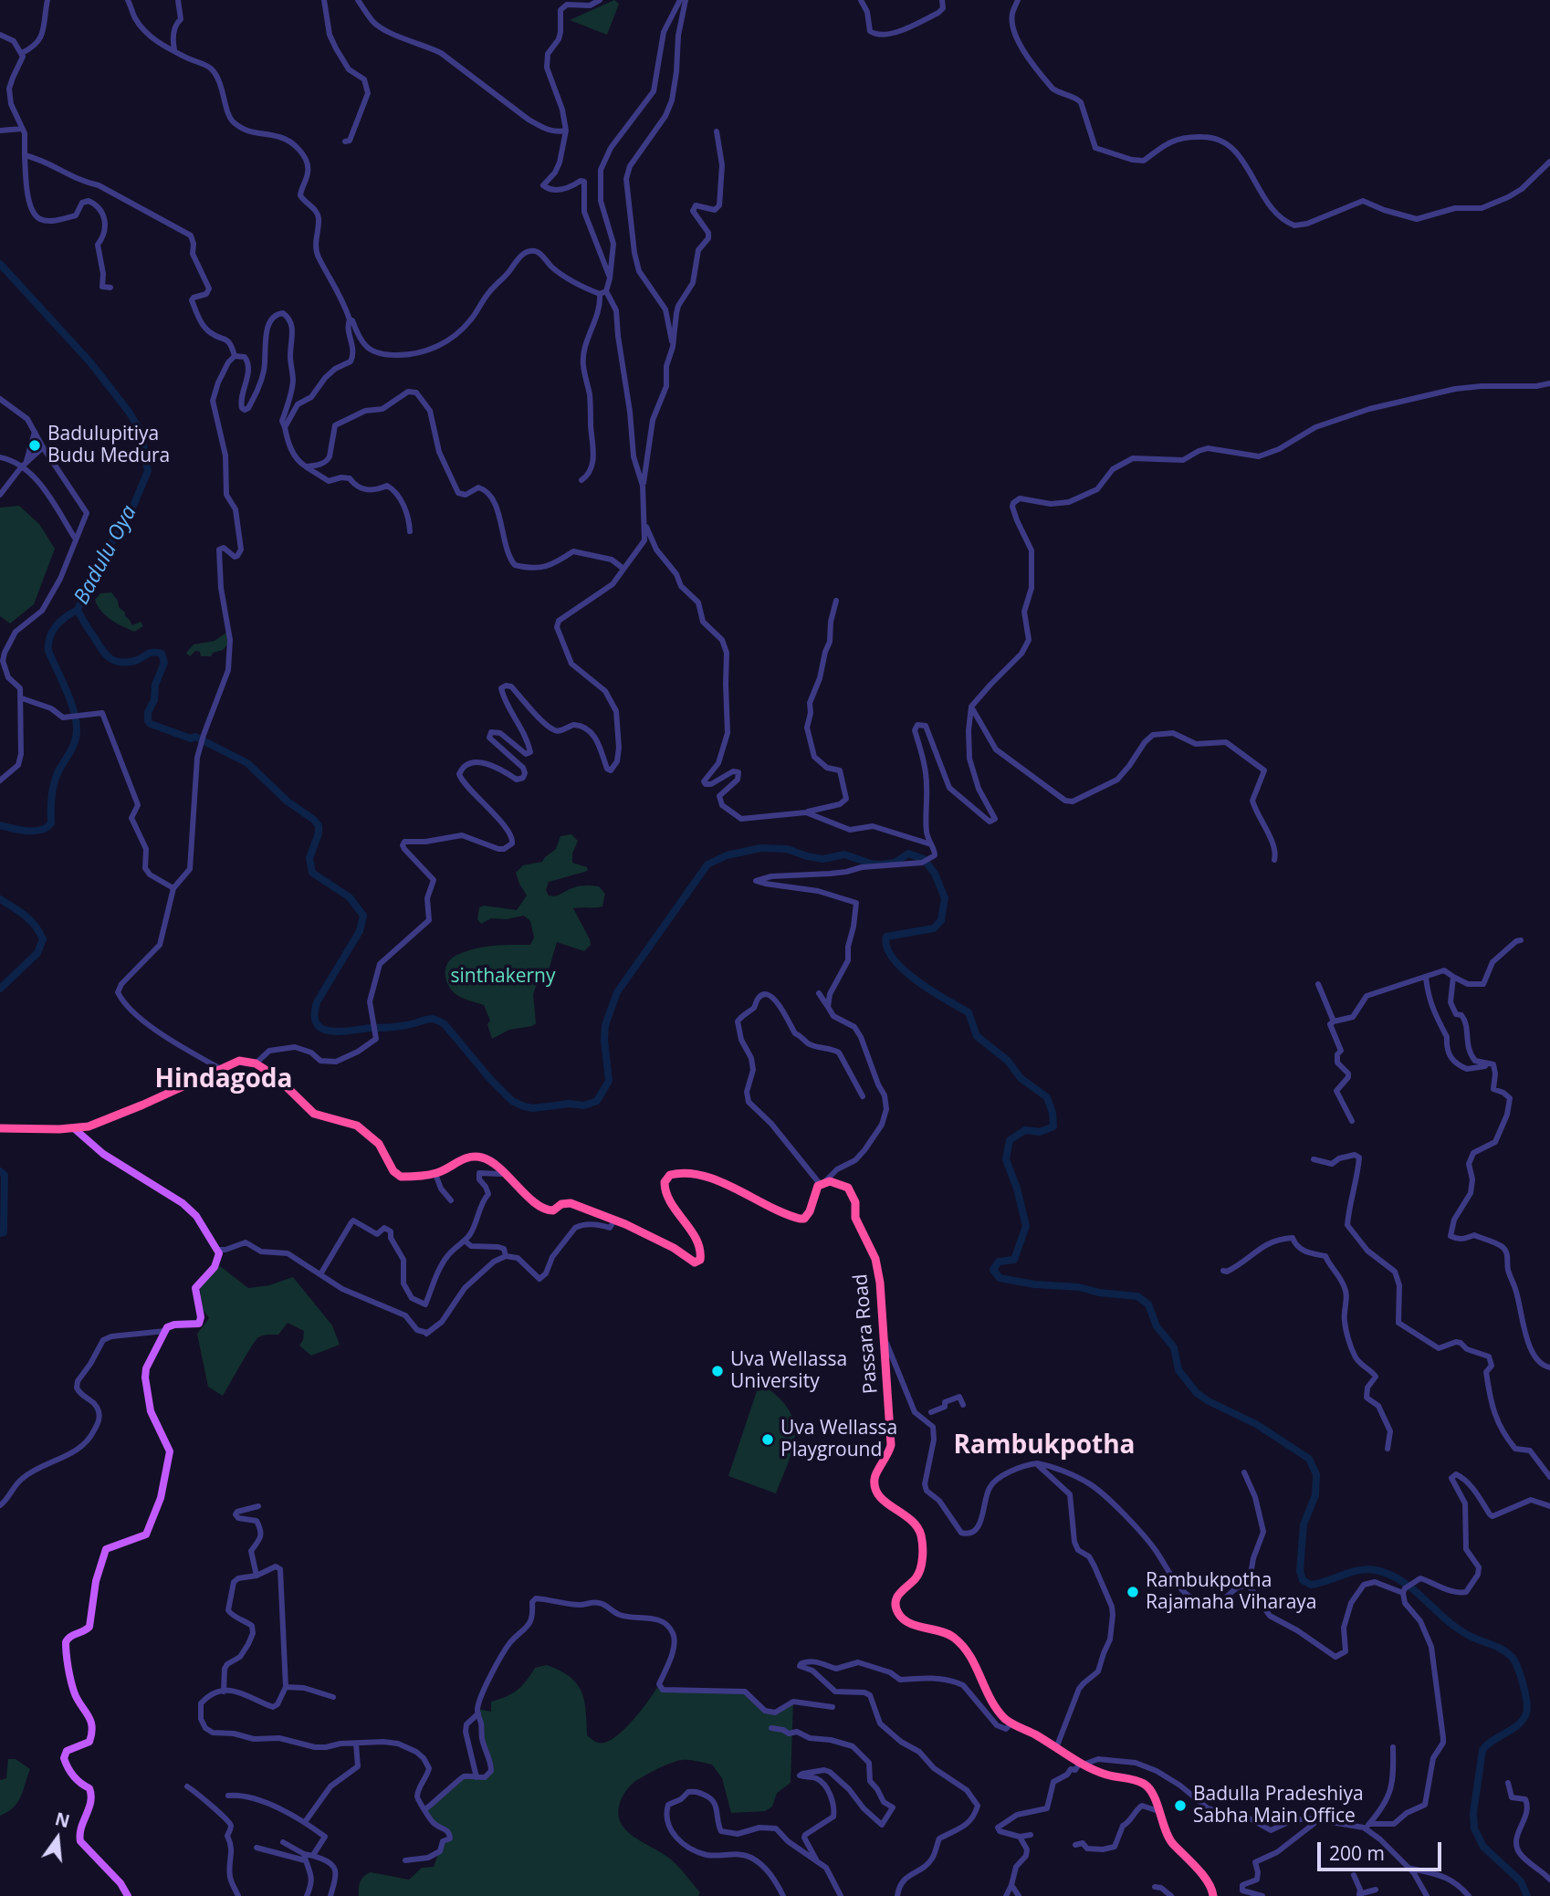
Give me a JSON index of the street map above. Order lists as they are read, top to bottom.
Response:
{
  "streets": {
    "highway": ["Passara Road"]
  },
  "districts": ["Hindagoda", "Rambukpotha"],
  "water": ["Badulu Oya"],
  "parks": ["sinthakerny"],
  "places": [
    "Badulupitiya Budu Medura",
    "Uva Wellassa University",
    "Uva Wellassa Playground",
    "Rambukpotha Rajamaha Viharaya",
    "Badulla Pradeshiya Sabha Main Office"
  ],
  "scale_bar": "200 m",
  "north": "top"
}
